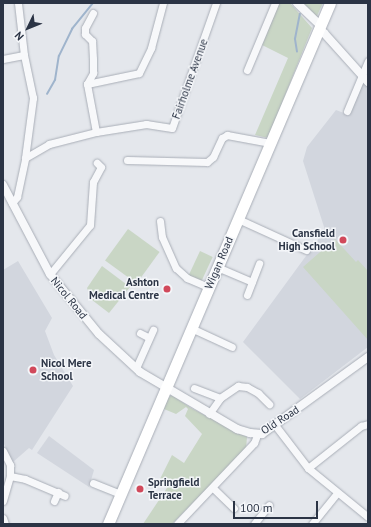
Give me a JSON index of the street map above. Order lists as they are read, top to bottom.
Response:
{
  "streets": {
    "main road": ["Wigan Road"],
    "street": ["Fairholme Avenue", "Nicol Road", "Old Road"]
  },
  "crossings": [
    ["Wigan Road", "Nicol Road"],
    ["Wigan Road", "Old Road"],
    ["Nicol Road", "Old Road"]
  ],
  "places": [
    "Cansfield High School",
    "Ashton Medical Centre",
    "Nicol Mere School",
    "Springfield Terrace"
  ],
  "scale_bar": "100 m",
  "north": "bottom left"
}
